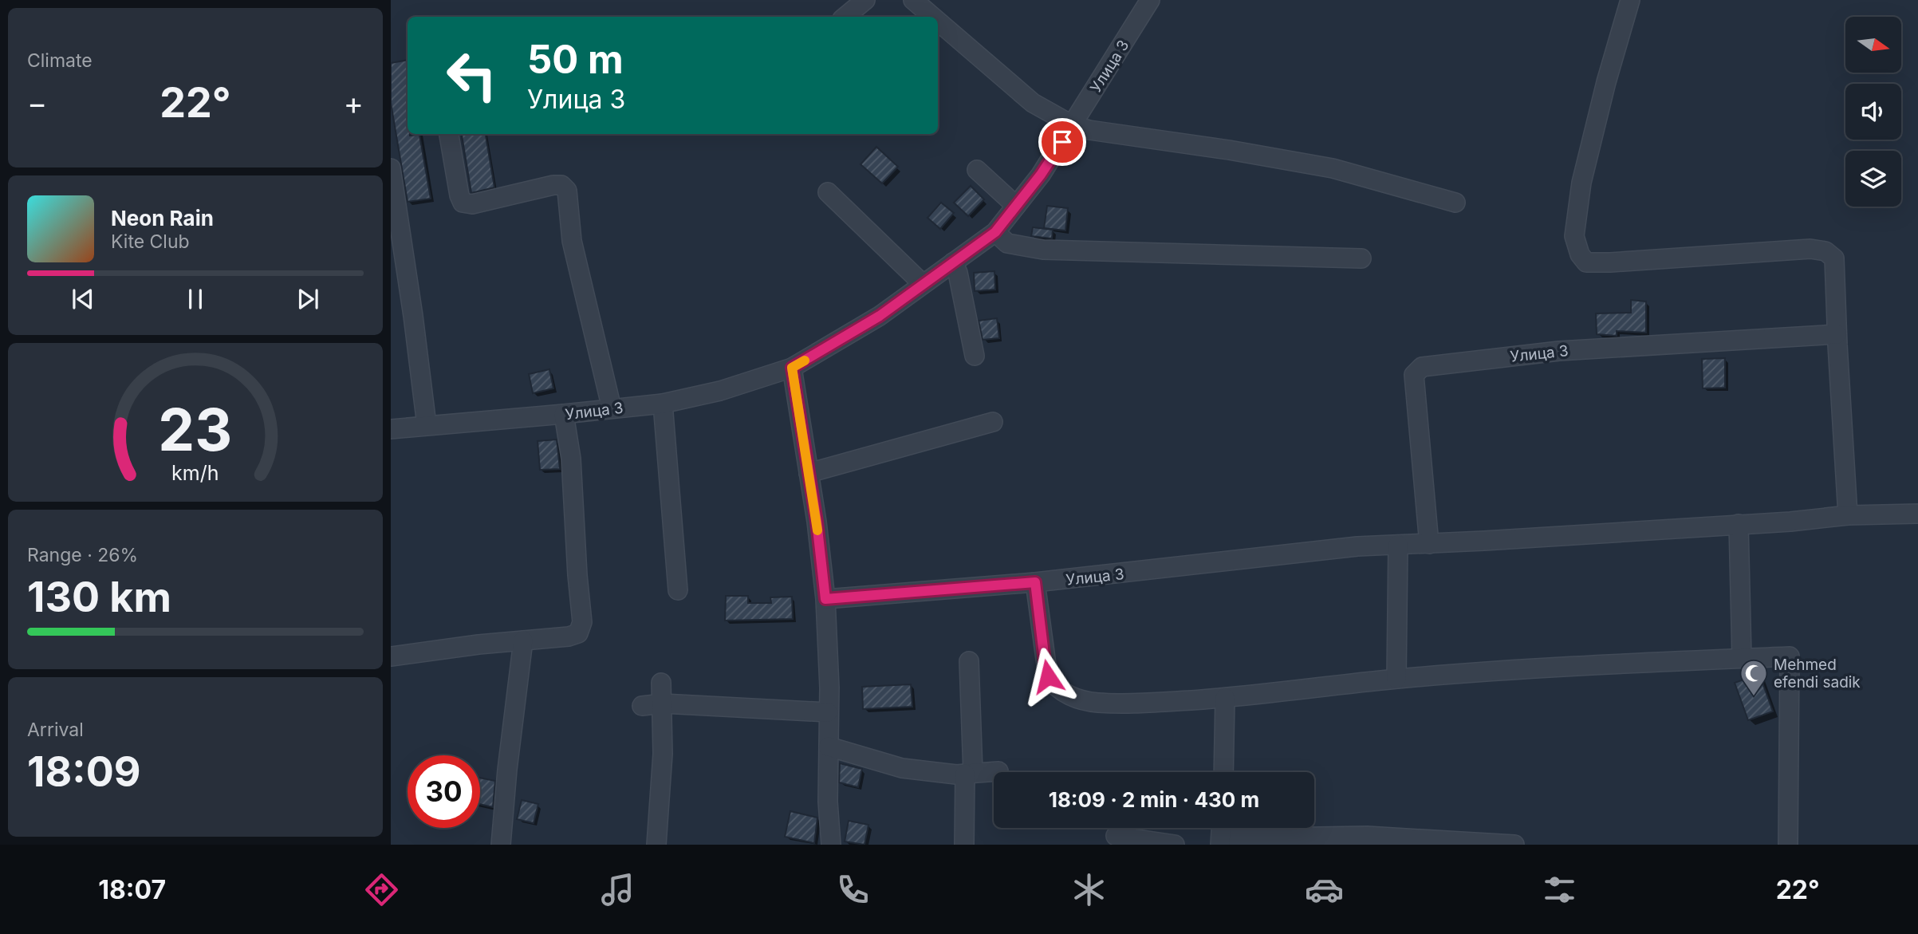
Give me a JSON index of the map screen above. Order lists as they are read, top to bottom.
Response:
{
  "streets": {
    "street": ["Улица 3"]
  },
  "places": {
    "mosque": ["Mehmed efendi sadik"]
  },
  "north": "right",
  "page": {
    "tile": [
      "Climate",
      ["Range · 26%", "130 km"],
      ["Arrival", "18:09"]
    ],
    "turn": ["50 m", "Улица 3"],
    "heat": ["−", "22°", "+"],
    "song": ["Neon Rain", "Kite Club"],
    "limit": "30",
    "trip": "18:09 · 2 min · 430 m",
    "tabs": ["18:07", "22°"],
    "gauge": ["23", "km/h"]
  }
}
